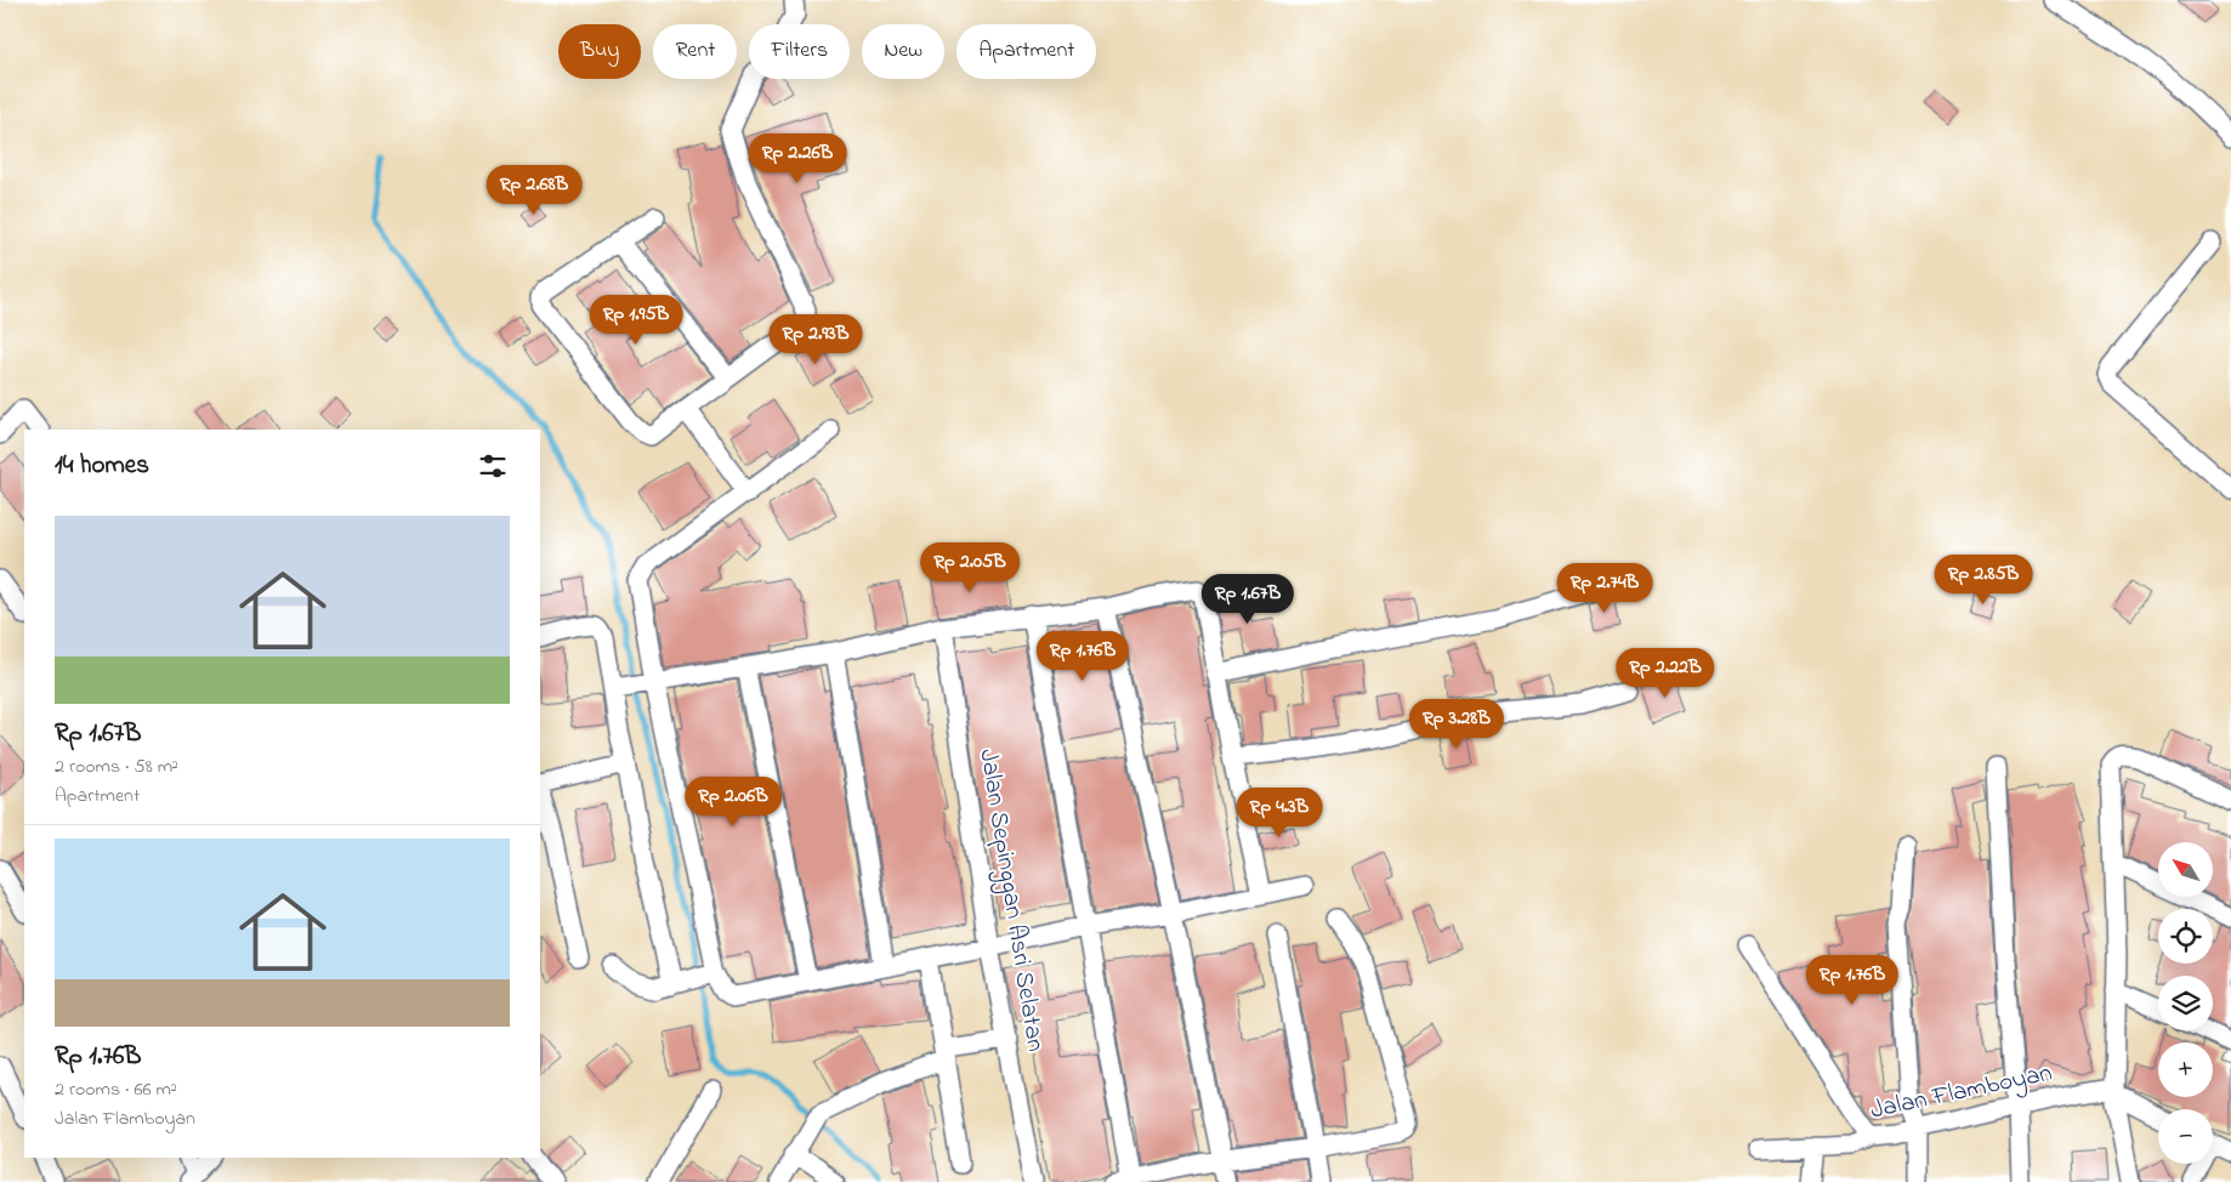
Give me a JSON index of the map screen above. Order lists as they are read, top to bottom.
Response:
{
  "streets": {
    "street": ["Jalan Sepinggan Asri Selatan", "Jalan Flamboyan"]
  },
  "north": "top left",
  "page": {
    "chip": [
      "Buy",
      "Rent",
      "Filters",
      "New",
      "Apartment"
    ],
    "price": [
      "Rp 2.26B",
      "Rp 2.68B",
      "Rp 1.95B",
      "Rp 2.93B",
      "Rp 2.05B",
      "Rp 2.85B",
      "Rp 2.74B",
      "Rp 1.67B",
      "Rp 1.76B",
      "Rp 2.22B",
      "Rp 3.28B",
      "Rp 2.06B",
      "Rp 4.3B",
      "Rp 1.76B"
    ],
    "heading": "14 homes",
    "list": [
      {
        "name": "Rp 1.67B",
        "note": "2 rooms · 58 m² · Apartment"
      },
      {
        "name": "Rp 1.76B",
        "note": "2 rooms · 66 m² · Jalan Flamboyan"
      }
    ],
    "map_buttons": ["+", "−"]
  }
}
